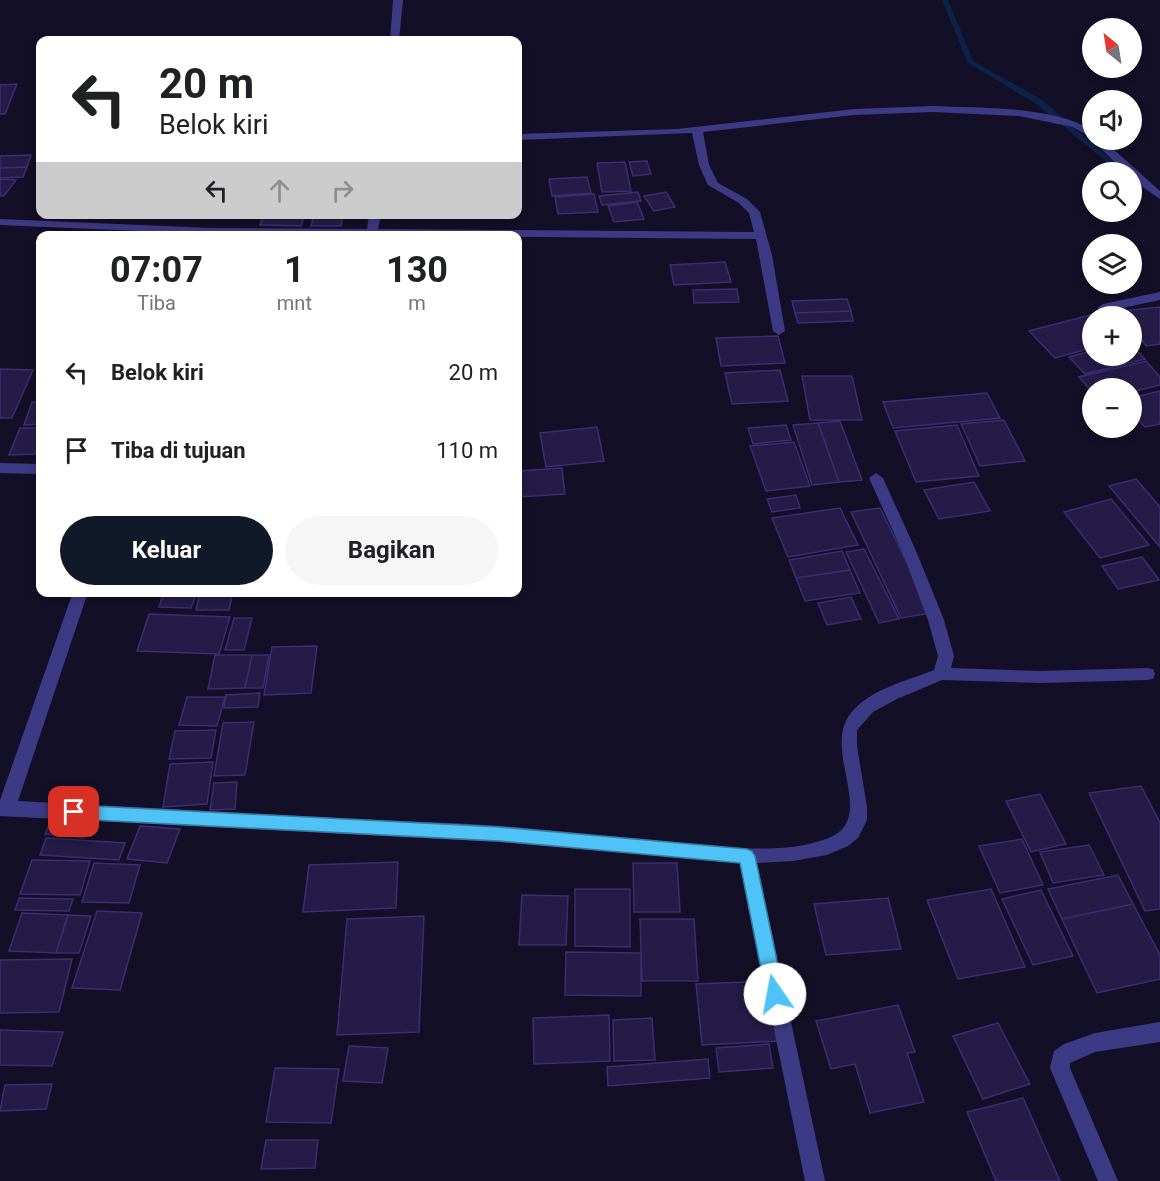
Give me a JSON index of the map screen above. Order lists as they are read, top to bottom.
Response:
{
  "north": "top left",
  "page": {
    "map_buttons": ["+", "−"],
    "turn": ["20 m", "Belok kiri"],
    "eta": [
      "07:07",
      "Tiba",
      "1",
      "mnt",
      "130",
      "m"
    ],
    "list": [
      {
        "name": "Belok kiri",
        "value": "20 m"
      },
      {
        "name": "Tiba di tujuan",
        "value": "110 m"
      }
    ],
    "buttons": ["Keluar", "Bagikan"]
  }
}
